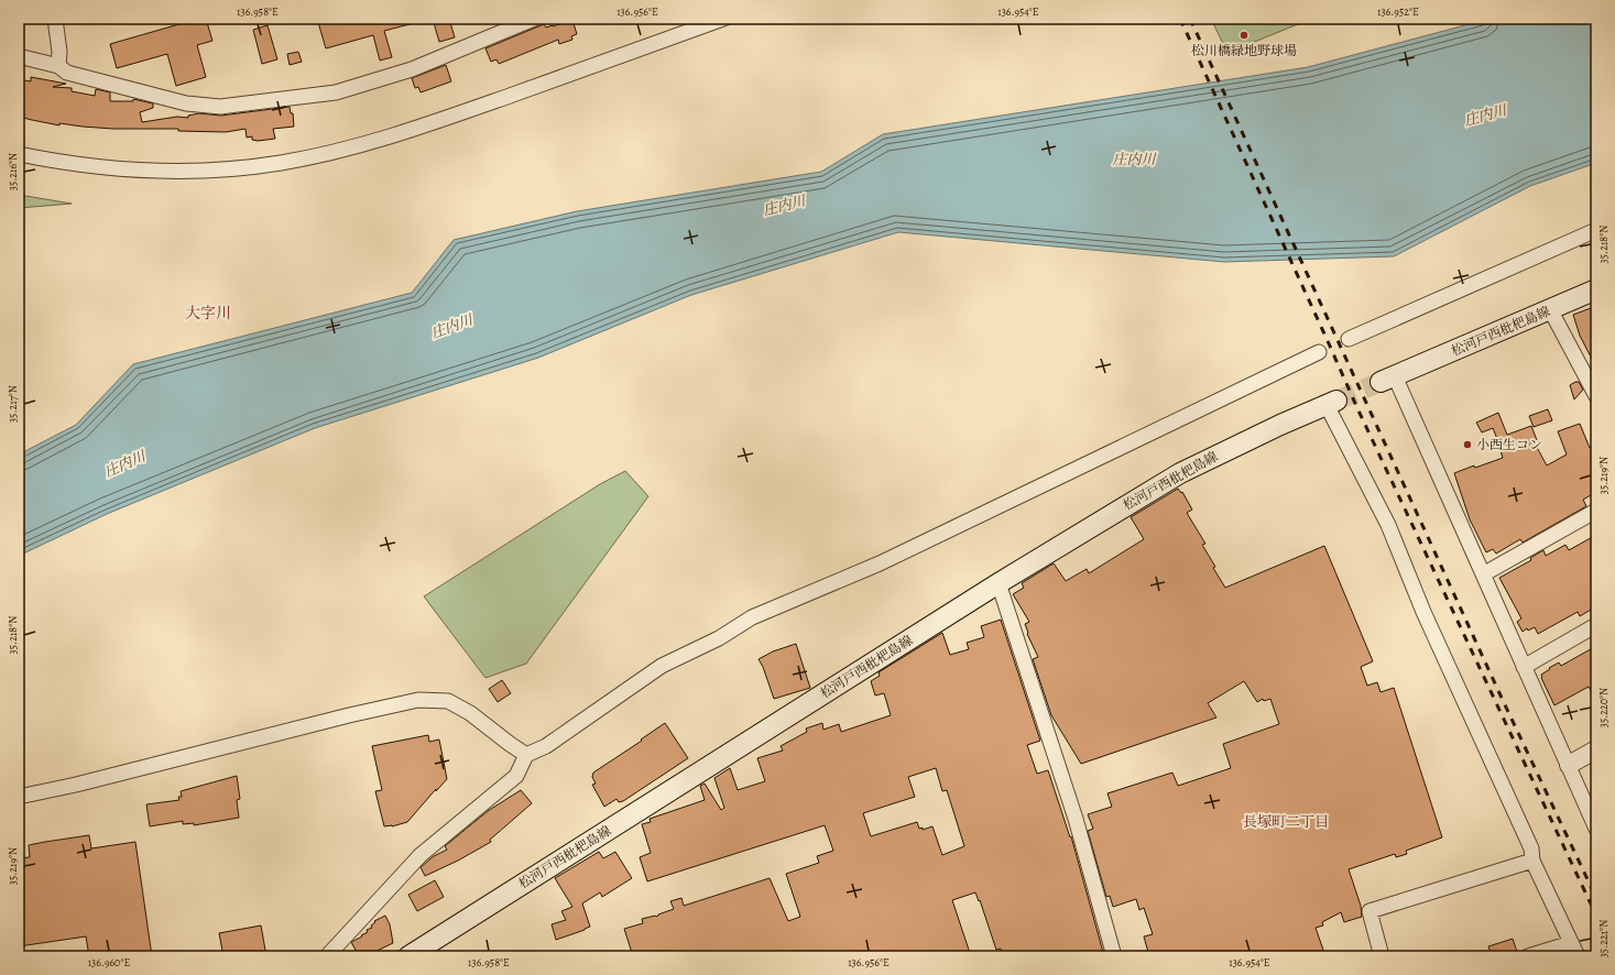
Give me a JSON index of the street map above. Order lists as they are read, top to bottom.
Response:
{
  "streets": {
    "main road": ["松河戸西枇杷島線"]
  },
  "districts": ["大字川", "長塚町二丁目"],
  "water": ["庄内川"],
  "places": ["松川橋緑地野球場", "小西生コン"],
  "coordinates": [
    "136.958°E",
    "136.956°E",
    "136.954°E",
    "136.952°E",
    "35.216°N",
    "35.218°N",
    "35.217°N",
    "35.219°N",
    "35.220°N",
    "35.221°N",
    "136.960°E"
  ]
}
